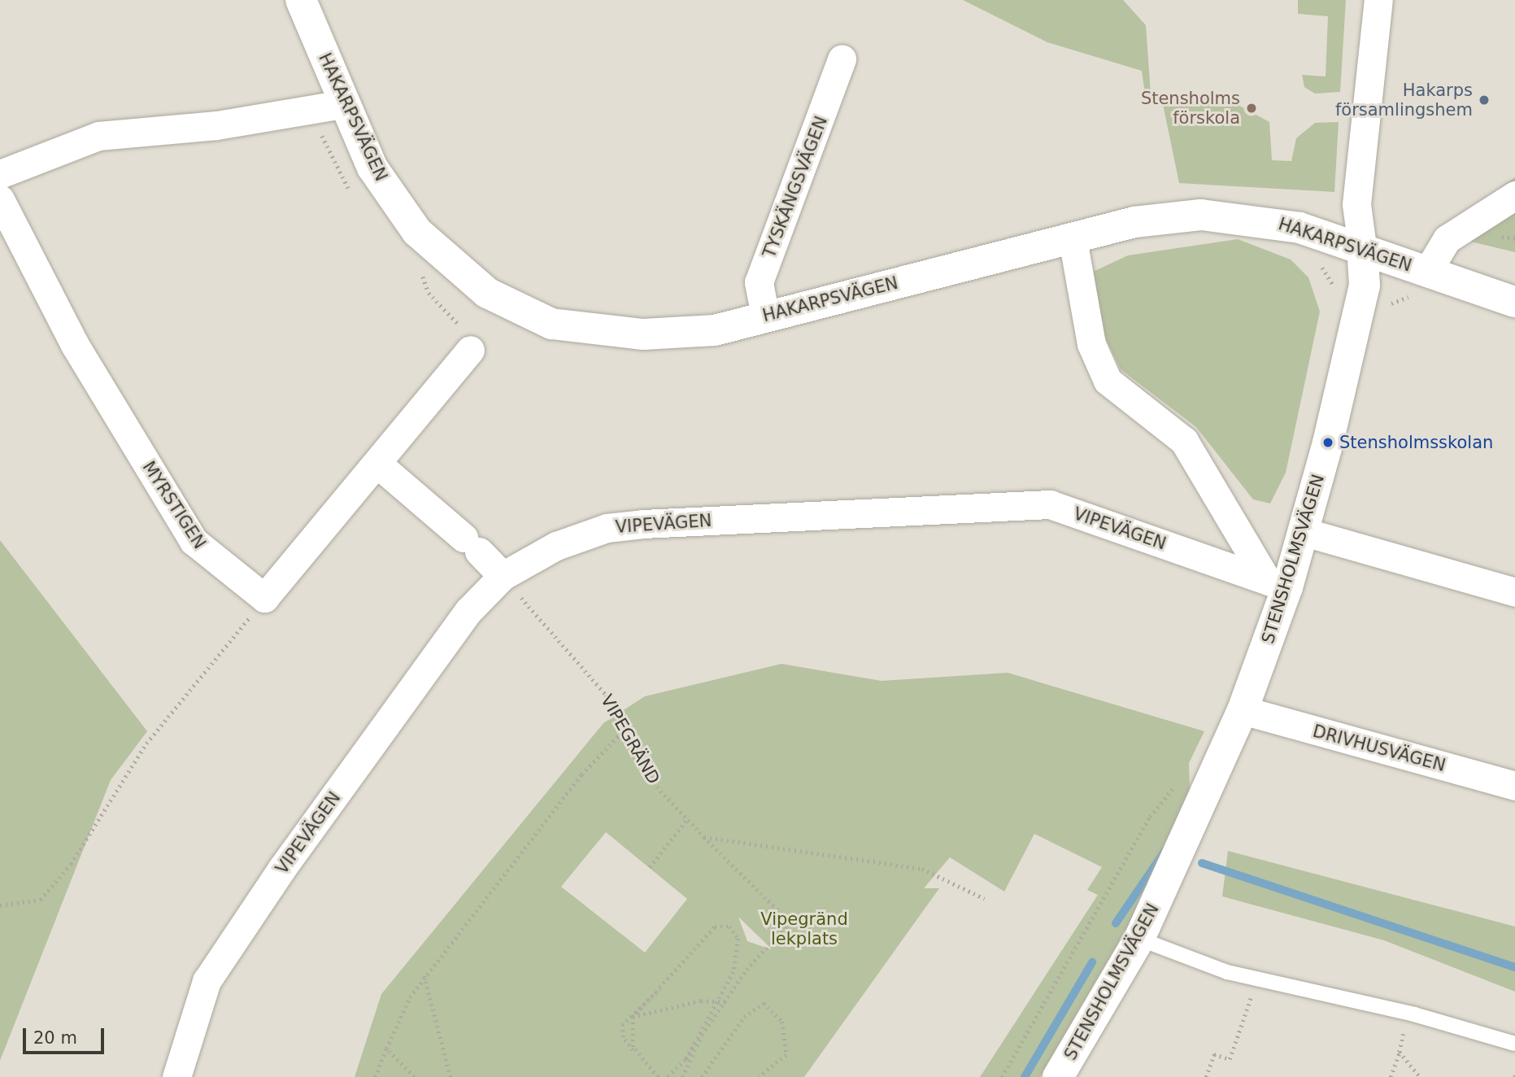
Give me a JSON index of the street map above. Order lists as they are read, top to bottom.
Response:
{
  "streets": {
    "street": [
      "HAKARPSVÄGEN",
      "TYSKÄNGSVÄGEN",
      "MYRSTIGEN",
      "VIPEVÄGEN",
      "STENSHOLMSVÄGEN",
      "DRIVHUSVÄGEN"
    ],
    "path": ["VIPEGRÄND"]
  },
  "crossings": [
    ["HAKARPSVÄGEN", "TYSKÄNGSVÄGEN"],
    ["HAKARPSVÄGEN", "STENSHOLMSVÄGEN"],
    ["VIPEVÄGEN", "STENSHOLMSVÄGEN"],
    ["VIPEVÄGEN", "VIPEGRÄND"],
    ["STENSHOLMSVÄGEN", "DRIVHUSVÄGEN"]
  ],
  "parks": ["Vipegränd lekplats"],
  "places": ["Hakarps församlingshem", "Stensholms förskola", "Stensholmsskolan"],
  "scale_bar": "20 m"
}
